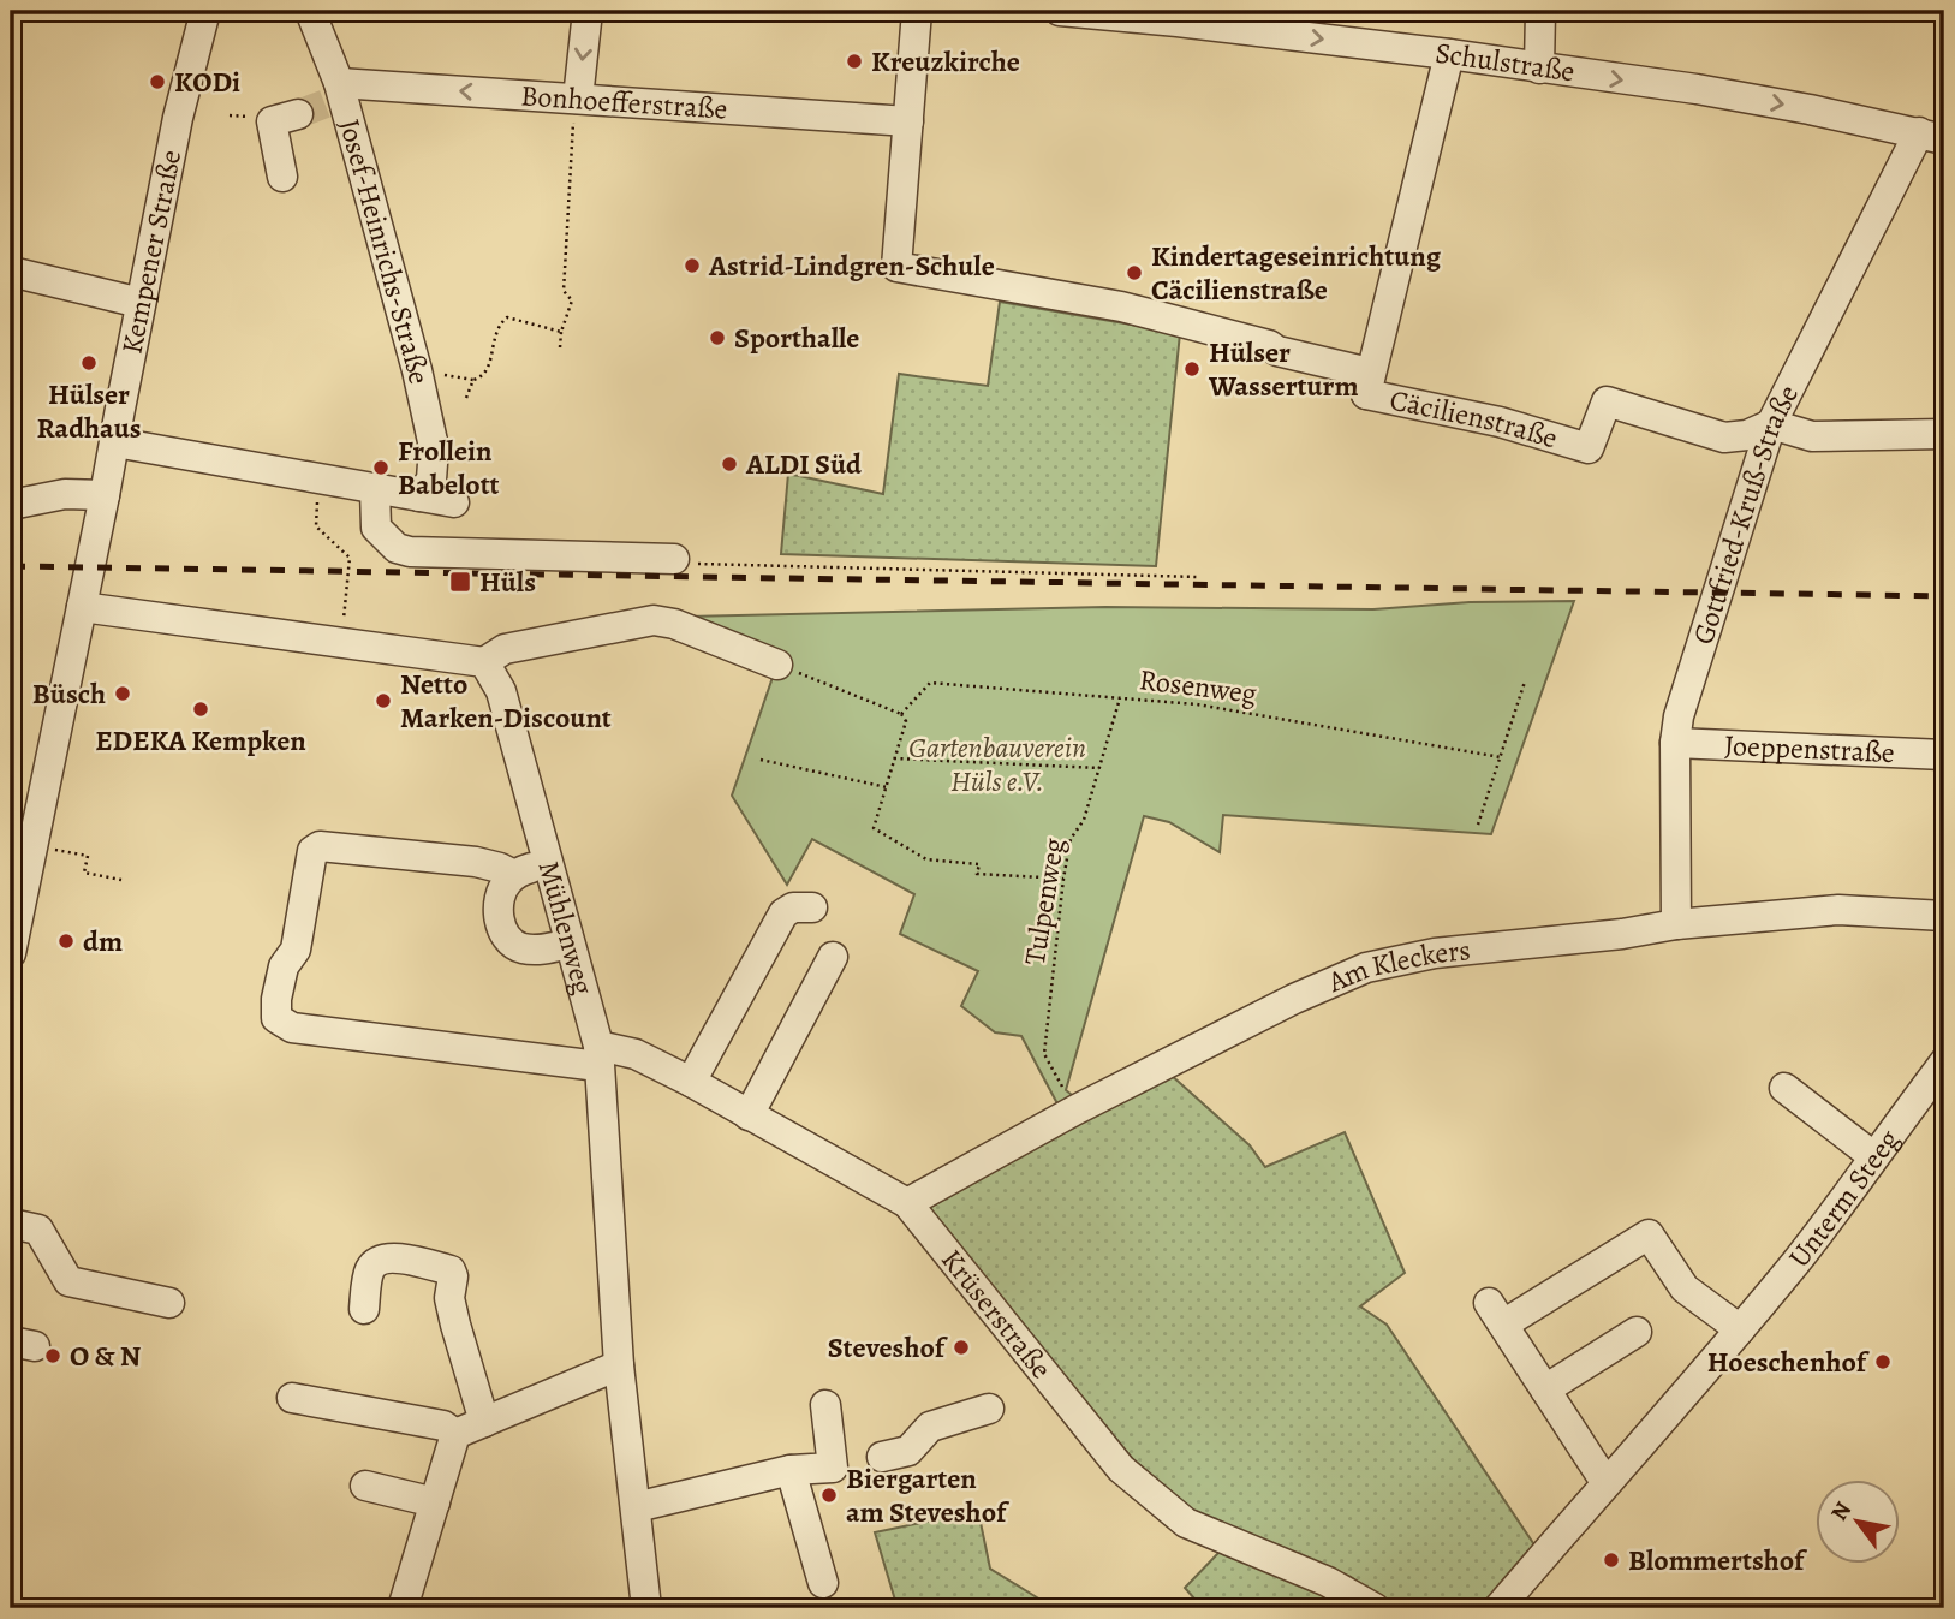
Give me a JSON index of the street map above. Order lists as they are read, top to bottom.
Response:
{
  "streets": {
    "street": [
      "Schulstraße",
      "Bonhoefferstraße",
      "Kempener Straße",
      "Josef-Heinrichs-Straße",
      "Cäcilienstraße",
      "Gottfried-Kruß-Straße",
      "Joeppenstraße",
      "Mühlenweg",
      "Am Kleckers",
      "Unterm Steeg",
      "Krüserstraße"
    ],
    "path": ["Rosenweg", "Tulpenweg"]
  },
  "crossings": [
    ["Schulstraße", "Gottfried-Kruß-Straße"],
    ["Bonhoefferstraße", "Josef-Heinrichs-Straße"],
    ["Bonhoefferstraße", "Cäcilienstraße"],
    ["Cäcilienstraße", "Gottfried-Kruß-Straße"],
    ["Gottfried-Kruß-Straße", "Joeppenstraße"],
    ["Gottfried-Kruß-Straße", "Am Kleckers"],
    ["Rosenweg", "Tulpenweg"],
    ["Tulpenweg", "Am Kleckers"],
    ["Mühlenweg", "Krüserstraße"],
    ["Am Kleckers", "Krüserstraße"]
  ],
  "one_way": ["Schulstraße", "Bonhoefferstraße"],
  "parks": ["Gartenbauverein Hüls e.V."],
  "places": {
    "other": [
      "Kreuzkirche",
      "KODi",
      "Astrid-Lindgren-Schule",
      "Kindertageseinrichtung Cäcilienstraße",
      "Sporthalle",
      "Hülser Radhaus",
      "Hülser Wasserturm",
      "ALDI Süd",
      "Frollein Babelott",
      "Büsch",
      "Netto Marken-Discount",
      "EDEKA Kempken",
      "dm",
      "Steveshof",
      "O & N",
      "Hoeschenhof",
      "Biergarten am Steveshof",
      "Blommertshof"
    ],
    "transit": ["Hüls"]
  },
  "north": "top left"
}
